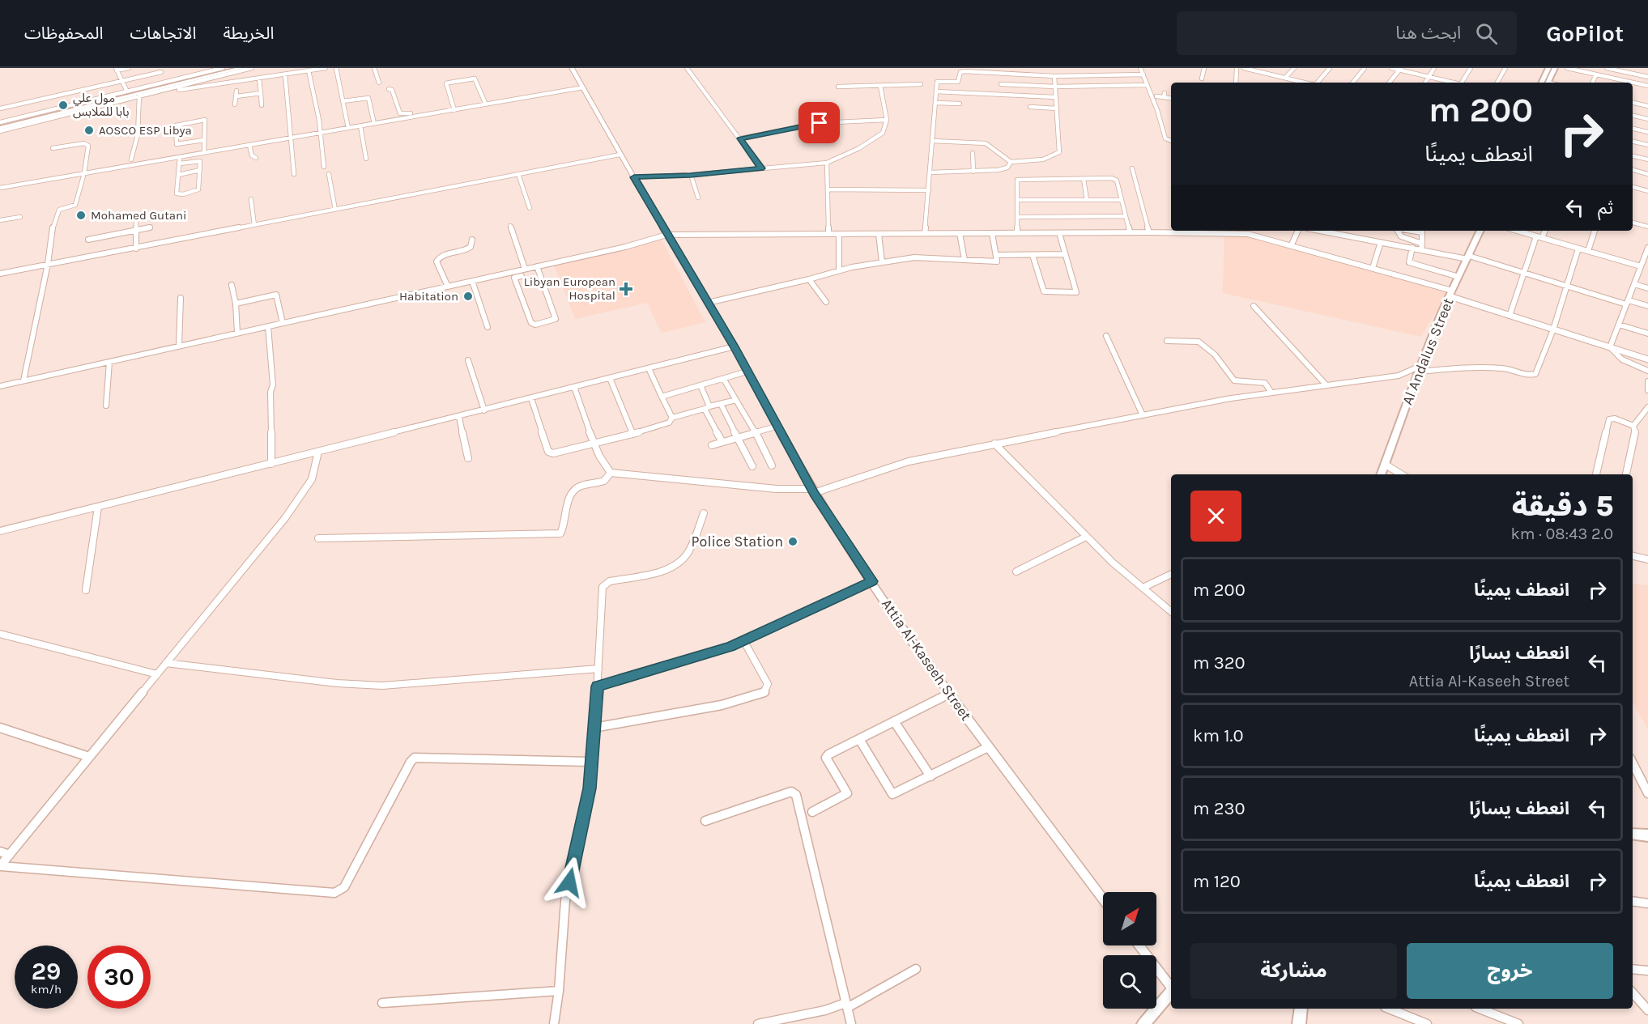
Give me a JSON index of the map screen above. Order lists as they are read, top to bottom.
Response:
{
  "streets": {
    "main road": ["Al Andalus Street"],
    "street": ["Attia Al-Kaseeh Street"]
  },
  "places": {
    "other": [
      "مول علي بابا للملابس",
      "AOSCO ESP Libya",
      "Mohamed Gutani",
      "Habitation",
      "Police Station"
    ],
    "health": ["Libyan European Hospital"]
  },
  "north": "top right",
  "page": {
    "header": "GoPilot",
    "search": "ابحث هنا",
    "nav": ["الخريطة", "الاتجاهات", "المحفوظات"],
    "turn": ["200 m", "انعطف يمينًا"],
    "then": "ثم",
    "heading": ["5 دقيقة", "2.0 km · 08:43"],
    "list": [
      {
        "name": "انعطف يمينًا",
        "value": "200 m"
      },
      {
        "name": "انعطف يسارًا",
        "note": "Attia Al-Kaseeh Street",
        "value": "320 m"
      },
      {
        "name": "انعطف يمينًا",
        "value": "1.0 km"
      },
      {
        "name": "انعطف يسارًا",
        "value": "230 m"
      },
      {
        "name": "انعطف يمينًا",
        "value": "120 m"
      }
    ],
    "buttons": ["خروج", "مشاركة"],
    "speed": "29 km/h",
    "limit": "30"
  }
}
